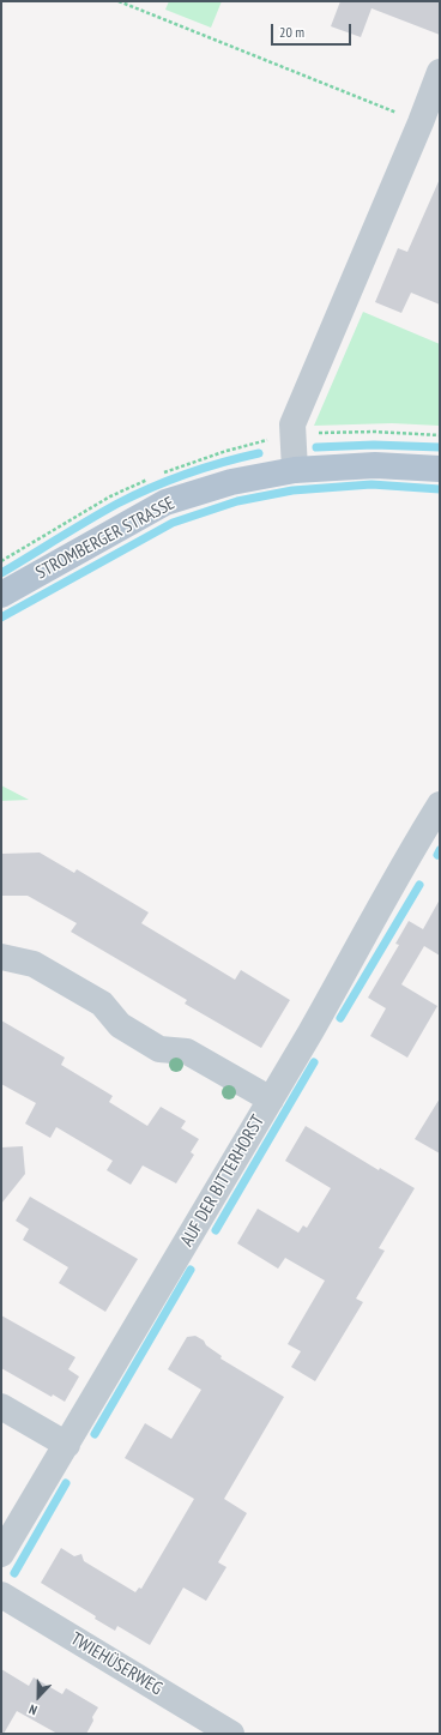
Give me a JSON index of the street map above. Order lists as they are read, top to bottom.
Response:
{
  "streets": {
    "main road": ["STROMBERGER STRASSE"],
    "street": ["AUF DER BITTERHORST", "TWIEHÜSERWEG"]
  },
  "scale_bar": "20 m",
  "north": "bottom"
}
